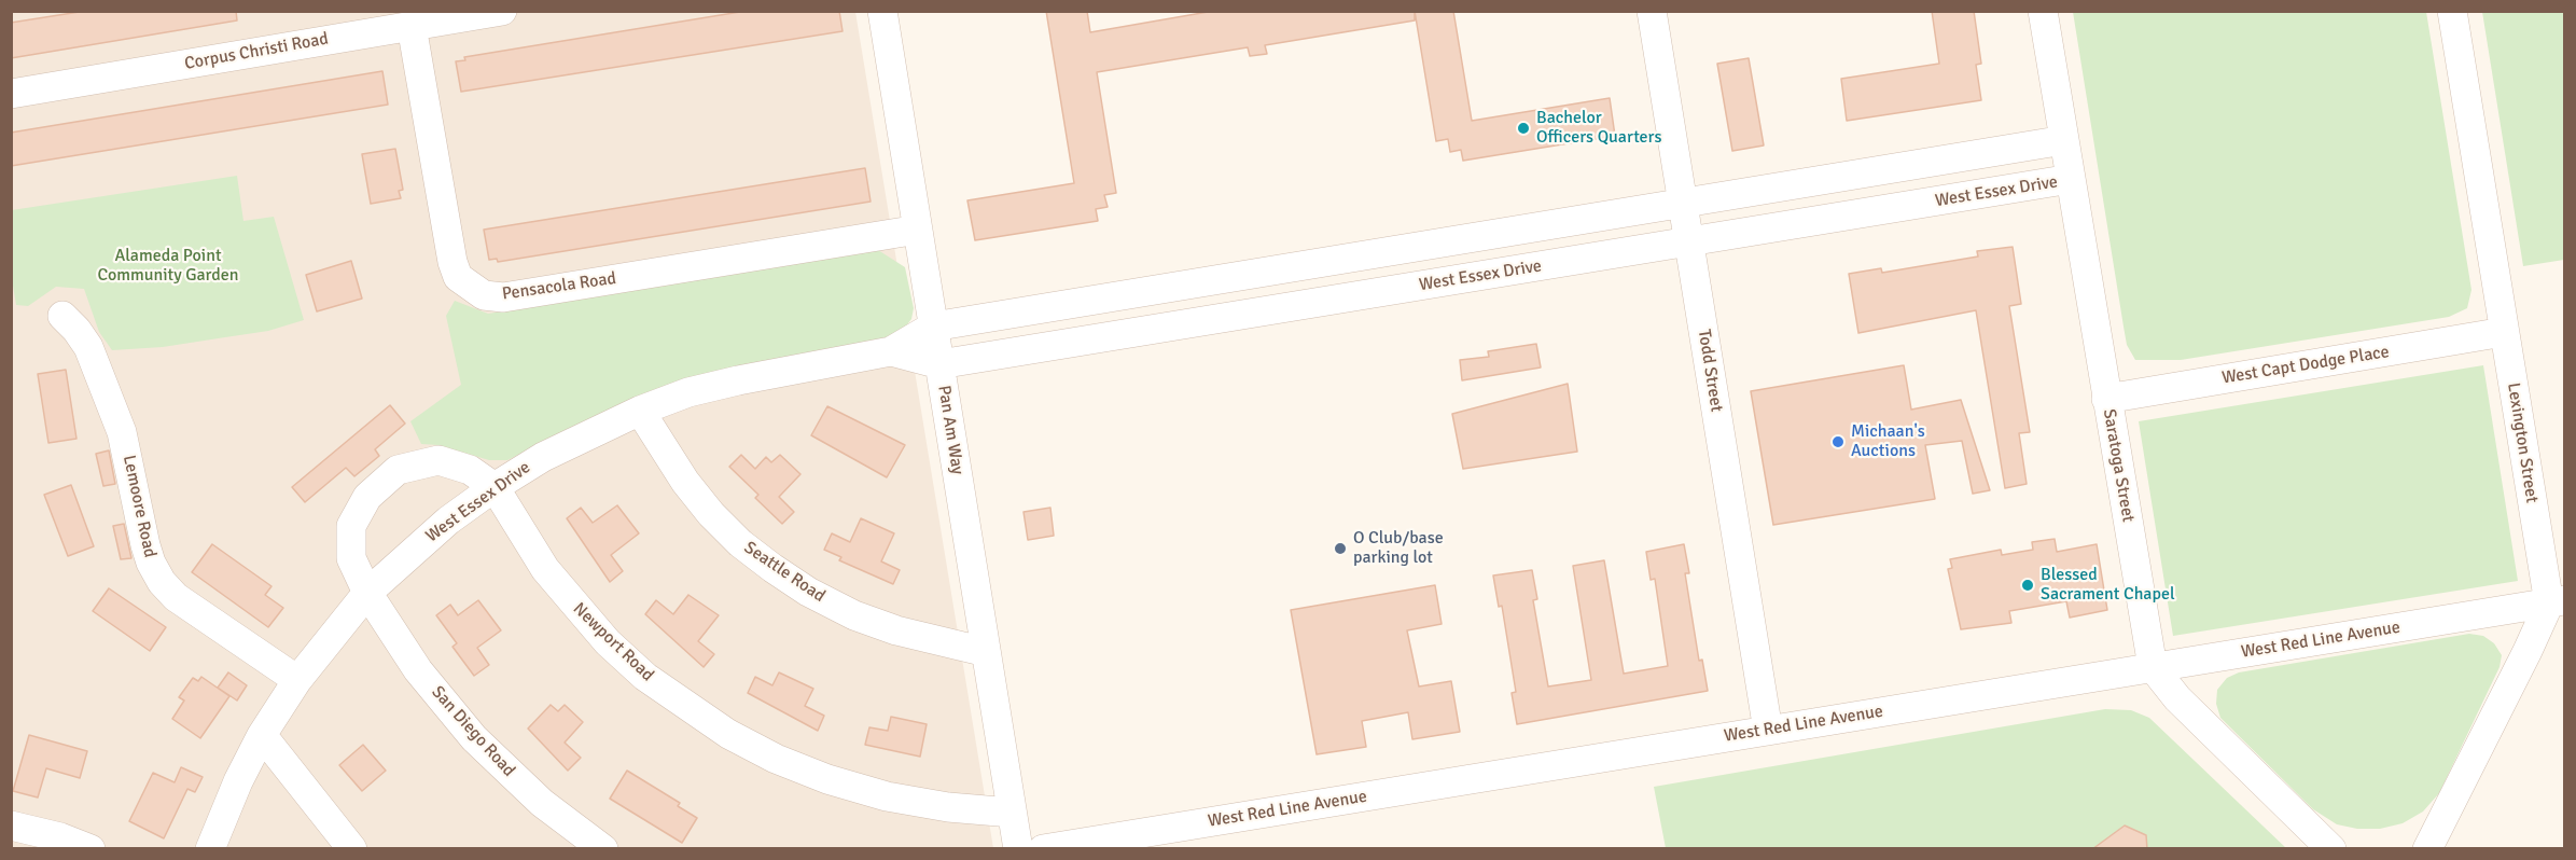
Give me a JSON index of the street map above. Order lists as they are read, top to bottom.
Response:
{
  "streets": {
    "street": [
      "Corpus Christi Road",
      "West Essex Drive",
      "Pensacola Road",
      "West Capt Dodge Place",
      "Todd Street",
      "Pan Am Way",
      "Lexington Street",
      "Saratoga Street",
      "Lemoore Road",
      "Seattle Road",
      "West Red Line Avenue",
      "Newport Road",
      "San Diego Road"
    ]
  },
  "crossings": [
    ["Corpus Christi Road", "Pensacola Road"],
    ["West Essex Drive", "Todd Street"],
    ["West Essex Drive", "Pan Am Way"],
    ["West Essex Drive", "Saratoga Street"],
    ["West Essex Drive", "Lemoore Road"],
    ["West Essex Drive", "Seattle Road"],
    ["West Essex Drive", "Newport Road"],
    ["West Essex Drive", "San Diego Road"],
    ["Pensacola Road", "Pan Am Way"],
    ["West Capt Dodge Place", "Lexington Street"],
    ["West Capt Dodge Place", "Saratoga Street"],
    ["Todd Street", "West Red Line Avenue"],
    ["Pan Am Way", "Seattle Road"],
    ["Pan Am Way", "Newport Road"],
    ["Lexington Street", "West Red Line Avenue"],
    ["Saratoga Street", "West Red Line Avenue"],
    ["Newport Road", "San Diego Road"]
  ],
  "parks": ["Alameda Point Community Garden"],
  "places": [
    "Bachelor Officers Quarters",
    "Michaan's Auctions",
    "O Club/base parking lot",
    "Blessed Sacrament Chapel"
  ]
}
